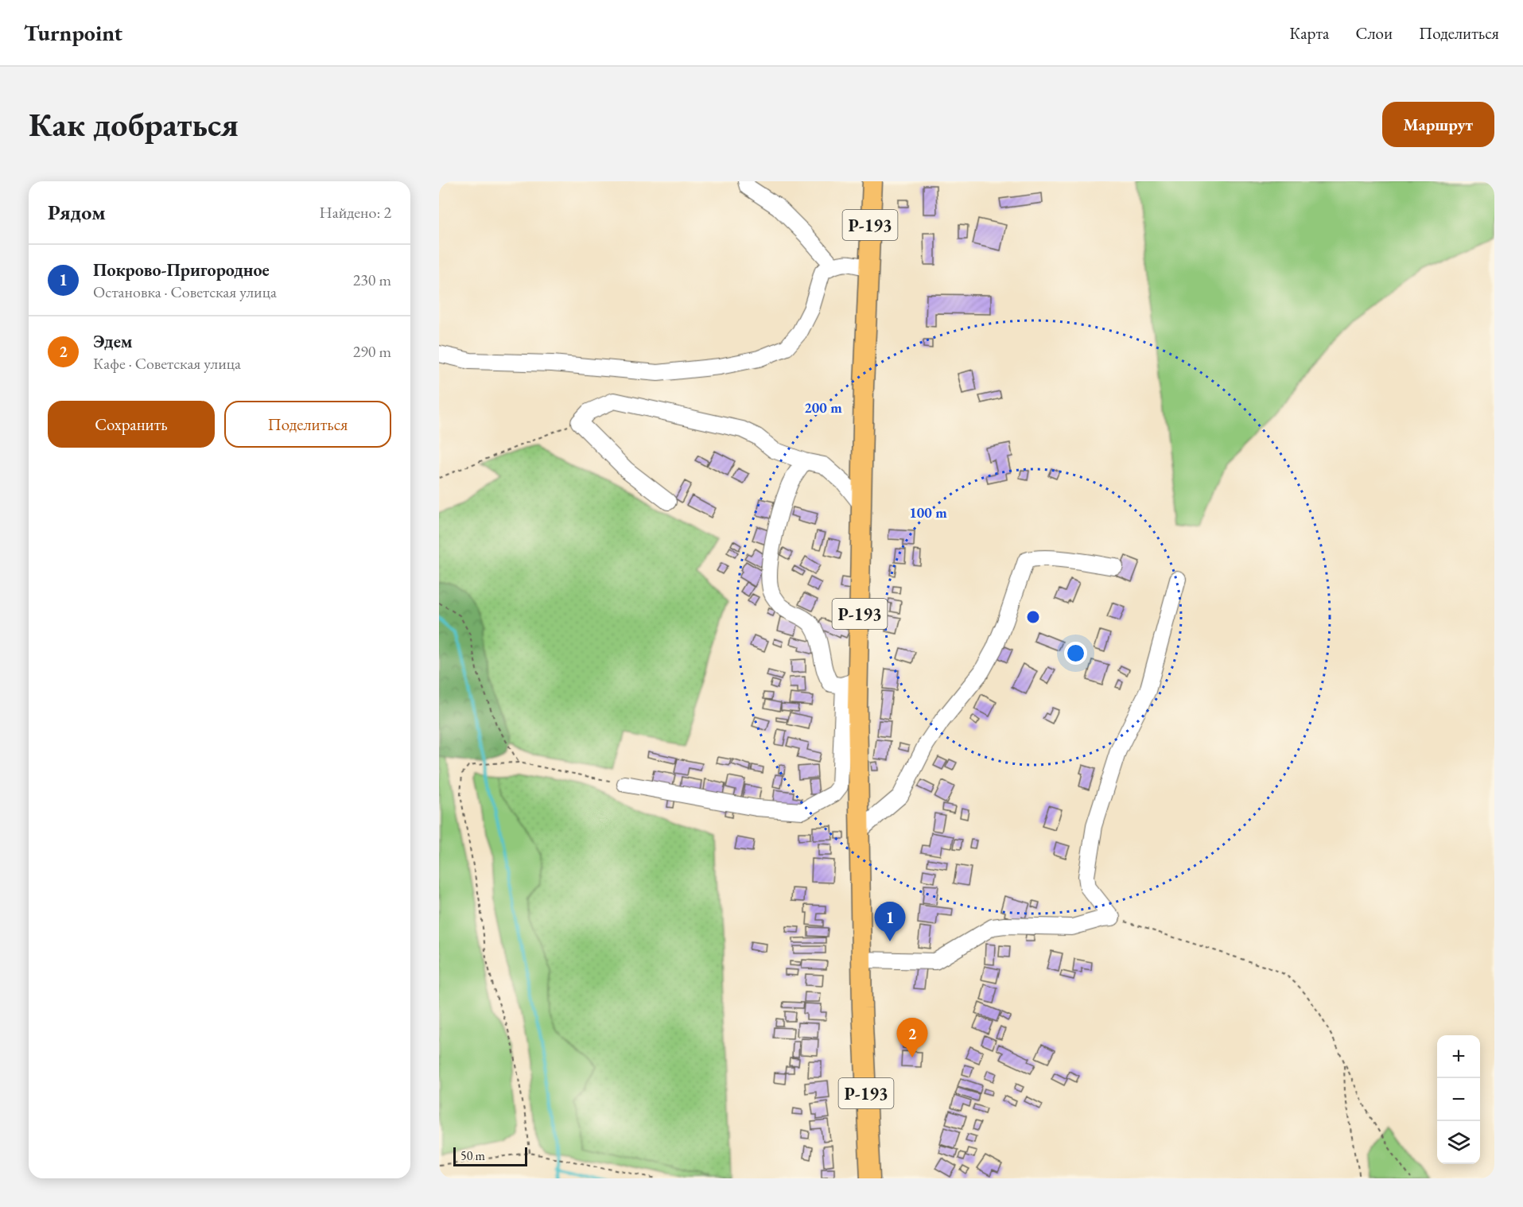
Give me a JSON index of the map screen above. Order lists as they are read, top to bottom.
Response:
{
  "streets": {
    "main road": ["Р-193"]
  },
  "scale_bar": "50 m",
  "page": {
    "header": "Turnpoint",
    "nav": ["Карта", "Слои", "Поделиться"],
    "buttons": [
      "Маршрут",
      ["Сохранить", "Поделиться"]
    ],
    "title": "Как добраться",
    "heading": ["Рядом", "Найдено: 2"],
    "list": [
      {
        "mark": "1",
        "name": "Покрово-Пригородное",
        "note": "Остановка · Советская улица",
        "value": "230 m"
      },
      {
        "mark": "2",
        "name": "Эдем",
        "note": "Кафе · Советская улица",
        "value": "290 m"
      }
    ],
    "pins": ["1", "2"],
    "map_buttons": ["+", "−"],
    "scale": "50 m"
  },
  "rings": ["200 m", "100 m"]
}
